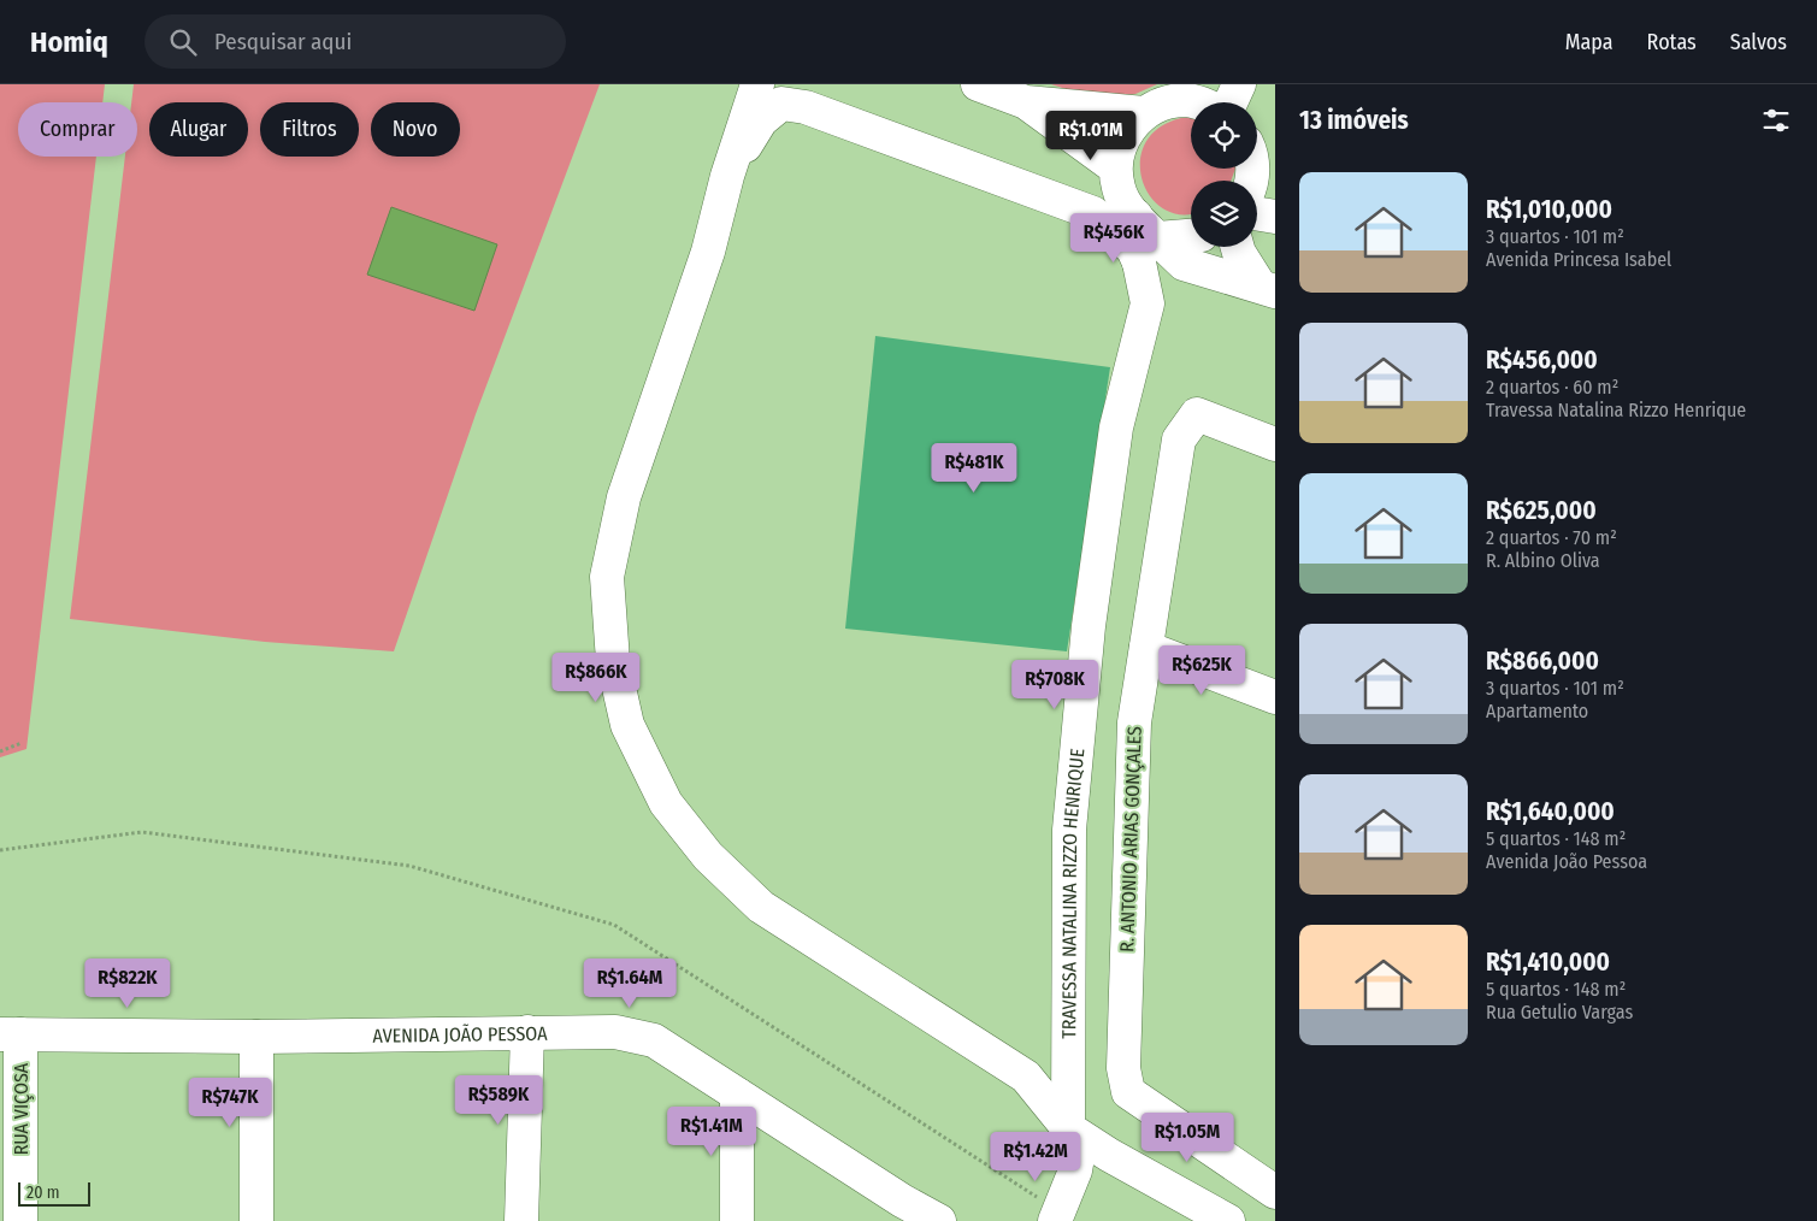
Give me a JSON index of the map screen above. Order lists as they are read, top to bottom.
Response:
{
  "streets": {
    "street": [
      "R. ANTONIO ARIAS GONÇALES",
      "TRAVESSA NATALINA RIZZO HENRIQUE",
      "AVENIDA JOÃO PESSOA",
      "RUA VIÇOSA"
    ]
  },
  "crossings": [
    ["AVENIDA JOÃO PESSOA", "RUA VIÇOSA"]
  ],
  "scale_bar": "20 m",
  "page": {
    "header": "Homiq",
    "search": "Pesquisar aqui",
    "nav": ["Mapa", "Rotas", "Salvos"],
    "heading": "13 imóveis",
    "chip": [
      "Comprar",
      "Alugar",
      "Filtros",
      "Novo"
    ],
    "price": [
      "R$1.01M",
      "R$456K",
      "R$481K",
      "R$625K",
      "R$866K",
      "R$708K",
      "R$822K",
      "R$1.64M",
      "R$589K",
      "R$747K",
      "R$1.41M",
      "R$1.05M",
      "R$1.42M"
    ],
    "list": [
      {
        "name": "R$1,010,000",
        "note": "3 quartos · 101 m² · Avenida Princesa Isabel"
      },
      {
        "name": "R$456,000",
        "note": "2 quartos · 60 m² · Travessa Natalina Rizzo Henrique"
      },
      {
        "name": "R$625,000",
        "note": "2 quartos · 70 m² · R. Albino Oliva"
      },
      {
        "name": "R$866,000",
        "note": "3 quartos · 101 m² · Apartamento"
      },
      {
        "name": "R$1,640,000",
        "note": "5 quartos · 148 m² · Avenida João Pessoa"
      },
      {
        "name": "R$1,410,000",
        "note": "5 quartos · 148 m² · Rua Getulio Vargas"
      }
    ],
    "scale": "20 m"
  }
}
